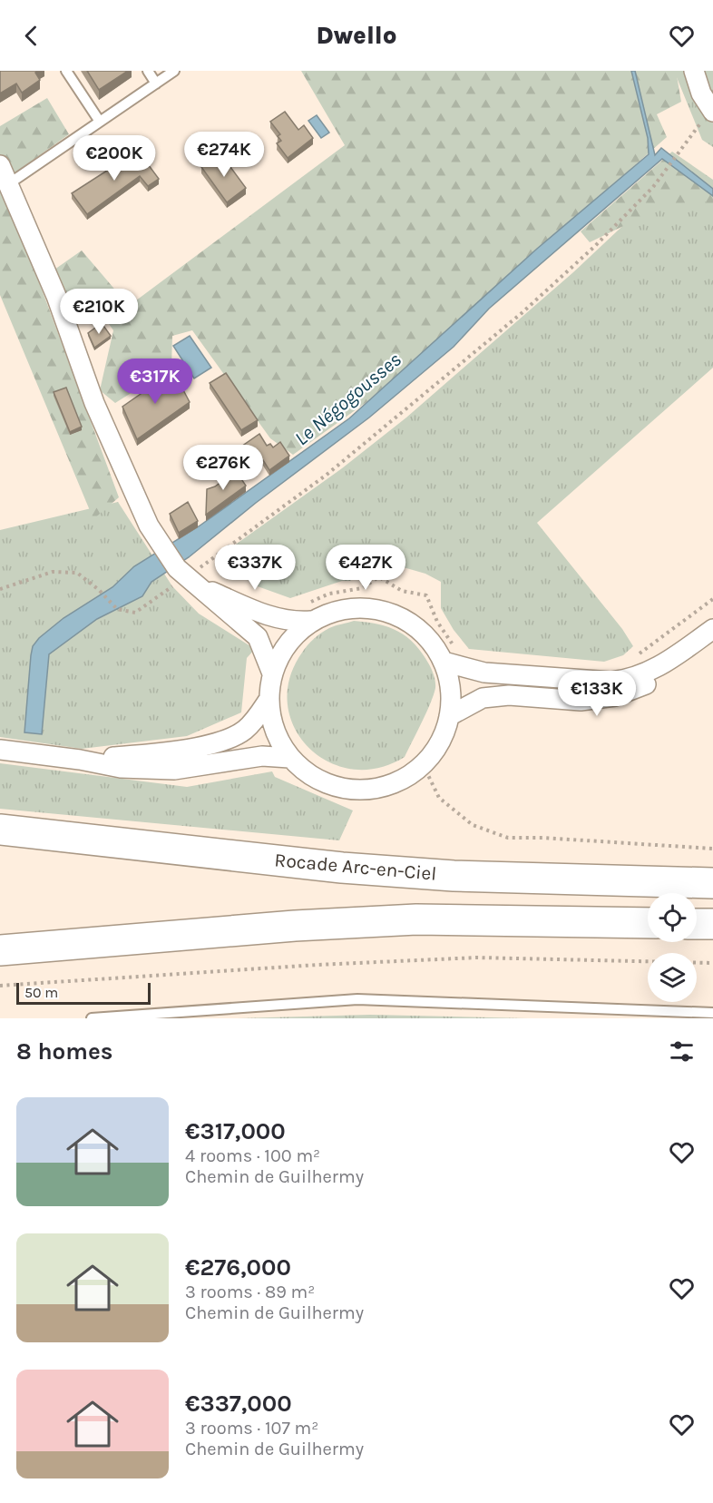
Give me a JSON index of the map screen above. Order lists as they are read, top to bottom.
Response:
{
  "streets": {
    "highway": ["Rocade Arc-en-Ciel"]
  },
  "water": ["Le Négogousses"],
  "scale_bar": "50 m",
  "page": {
    "header": "Dwello",
    "price": [
      "€274K",
      "€200K",
      "€210K",
      "€317K",
      "€276K",
      "€337K",
      "€427K",
      "€133K"
    ],
    "scale": "50 m",
    "heading": "8 homes",
    "list": [
      {
        "name": "€317,000",
        "note": "4 rooms · 100 m² · Chemin de Guilhermy"
      },
      {
        "name": "€276,000",
        "note": "3 rooms · 89 m² · Chemin de Guilhermy"
      },
      {
        "name": "€337,000",
        "note": "3 rooms · 107 m² · Chemin de Guilhermy"
      }
    ]
  }
}
